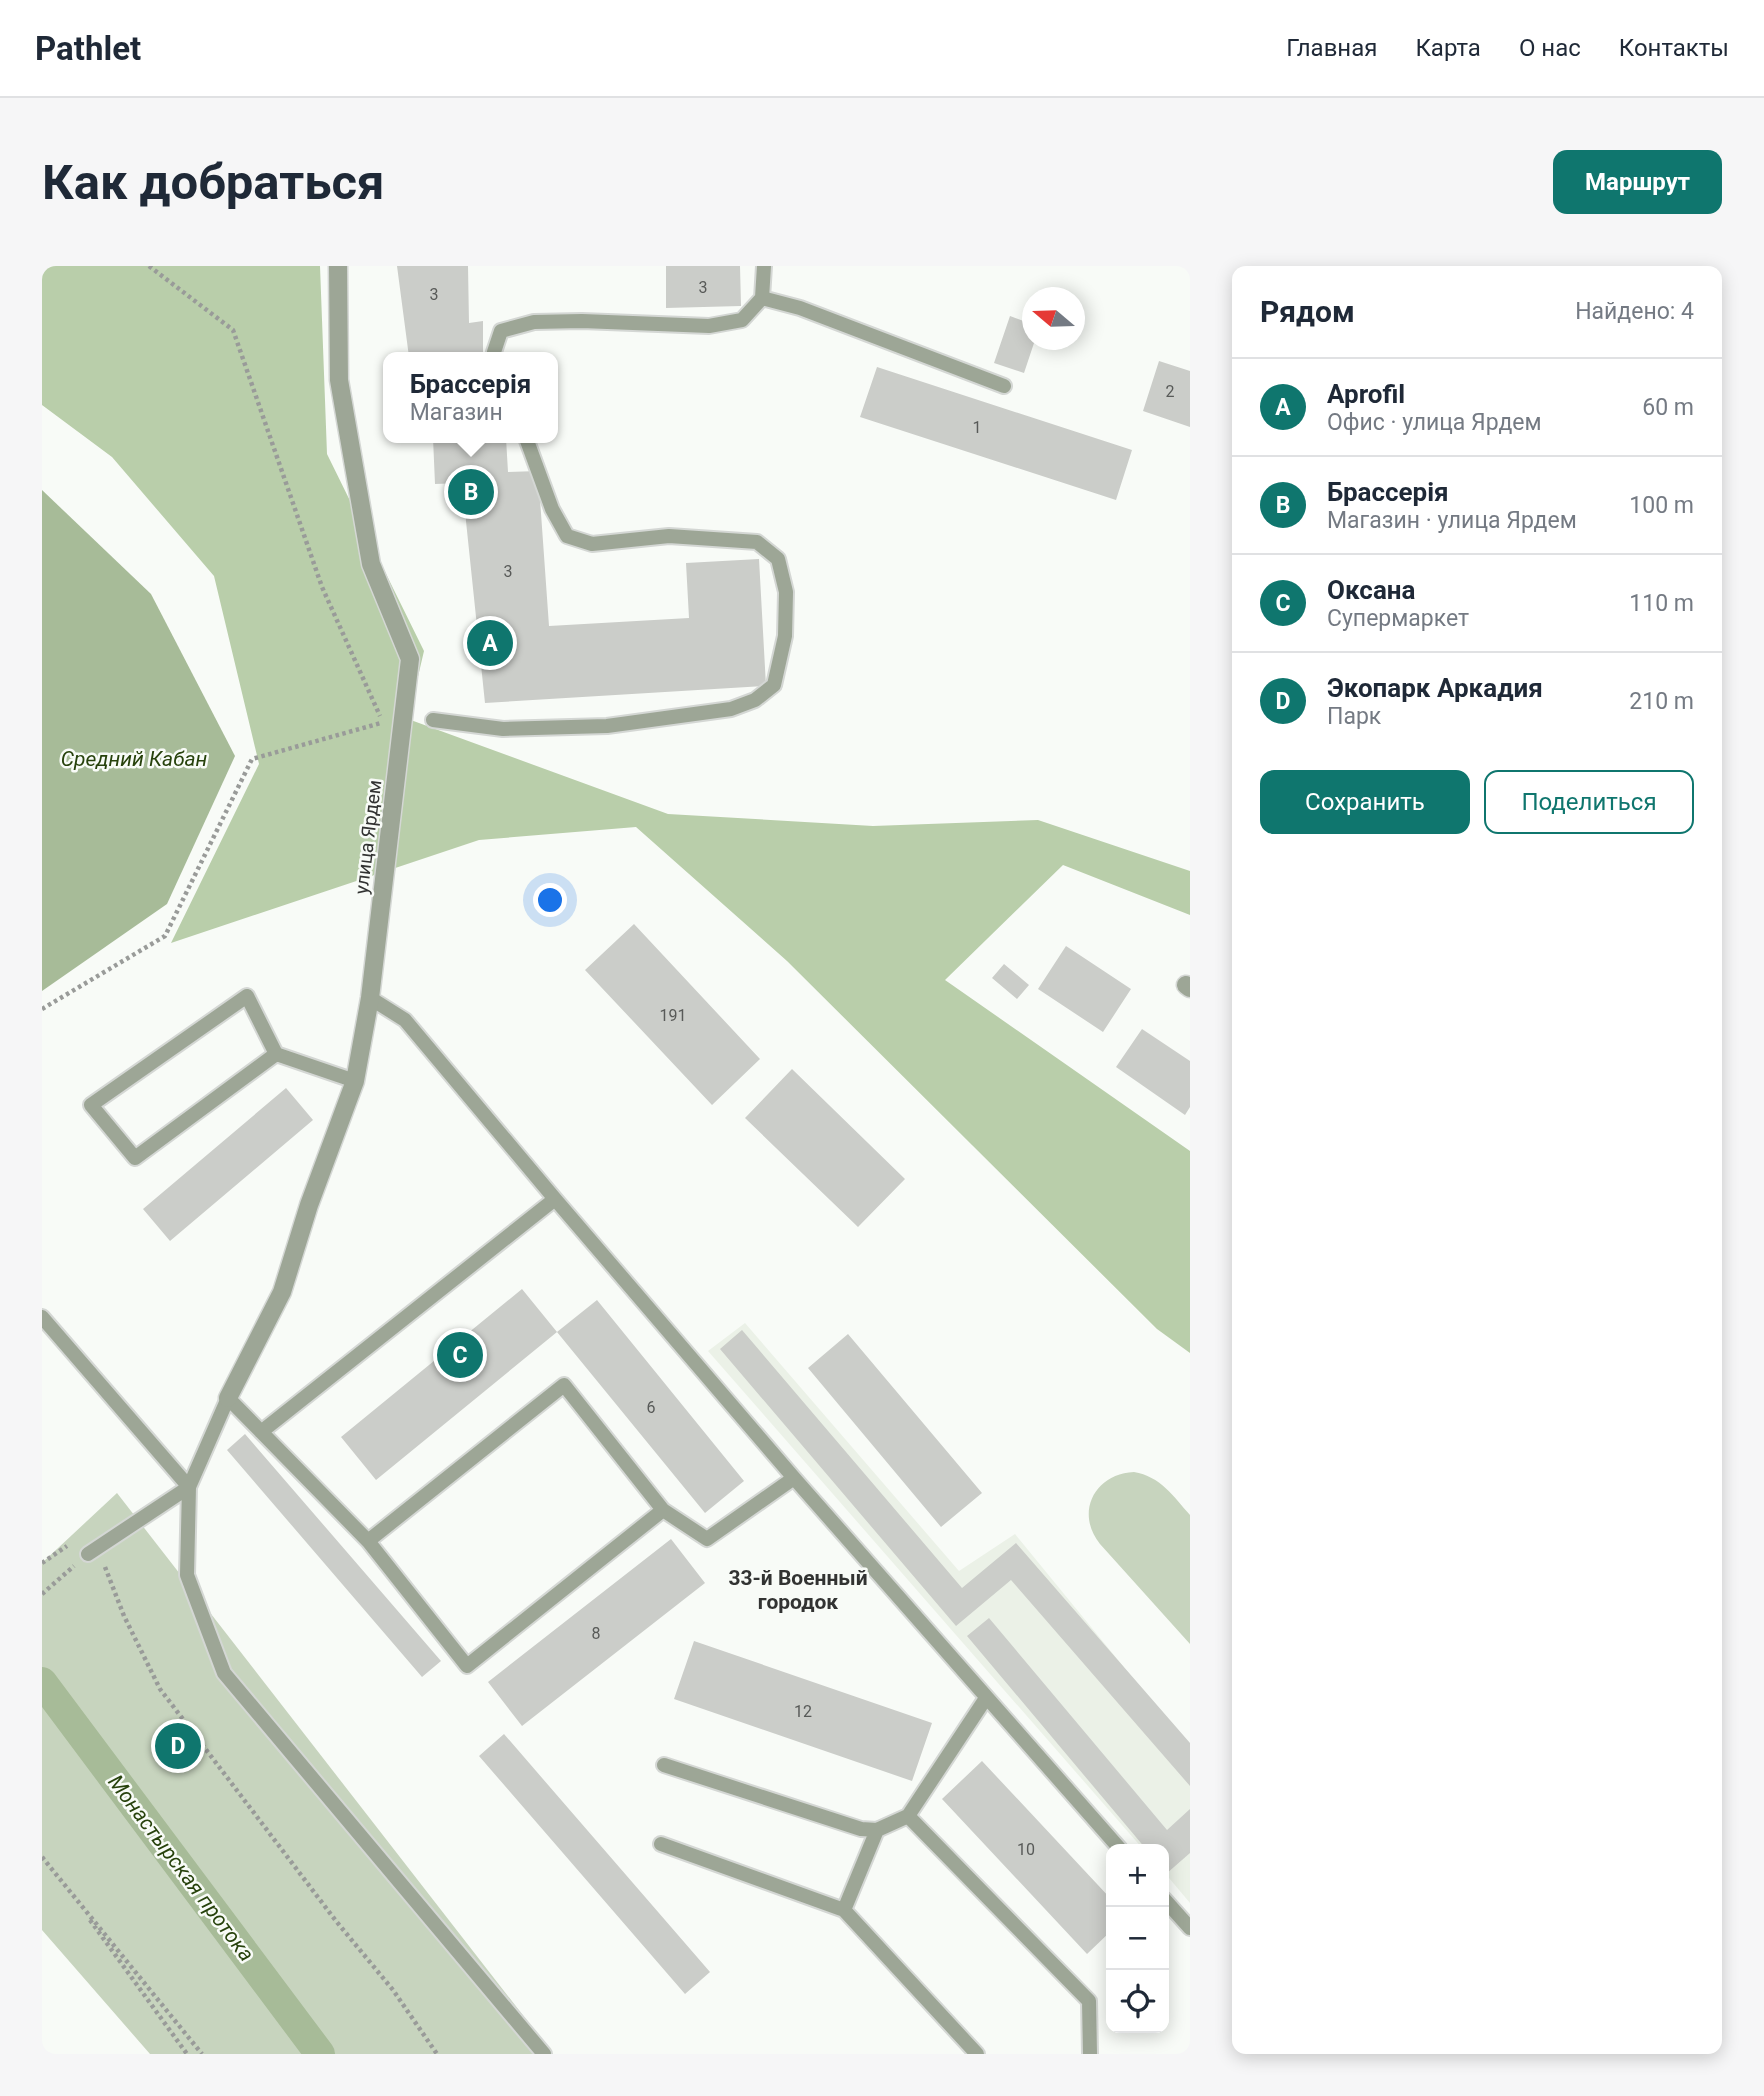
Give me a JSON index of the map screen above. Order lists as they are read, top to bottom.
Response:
{
  "streets": {
    "street": ["улица Ярдем"]
  },
  "districts": ["33-й Военный городок"],
  "water": ["Средний Кабан", "Монастырская протока"],
  "house_numbers": [
    "3",
    "3",
    "2",
    "1",
    "3",
    "191",
    "6",
    "8",
    "12",
    "10"
  ],
  "north": "left",
  "page": {
    "header": "Pathlet",
    "nav": [
      "Главная",
      "Карта",
      "О нас",
      "Контакты"
    ],
    "buttons": [
      "Маршрут",
      ["Сохранить", "Поделиться"]
    ],
    "title": "Как добраться",
    "heading": ["Рядом", "Найдено: 4"],
    "popup": ["Брассерiя", "Магазин"],
    "list": [
      {
        "mark": "A",
        "name": "Aprofil",
        "note": "Офис · улица Ярдем",
        "value": "60 m"
      },
      {
        "mark": "B",
        "name": "Брассерiя",
        "note": "Магазин · улица Ярдем",
        "value": "100 m"
      },
      {
        "mark": "C",
        "name": "Оксана",
        "note": "Супермаркет",
        "value": "110 m"
      },
      {
        "mark": "D",
        "name": "Экопарк Аркадия",
        "note": "Парк",
        "value": "210 m"
      }
    ],
    "pins": [
      "B",
      "A",
      "C",
      "D"
    ],
    "map_buttons": ["+", "−"]
  }
}
